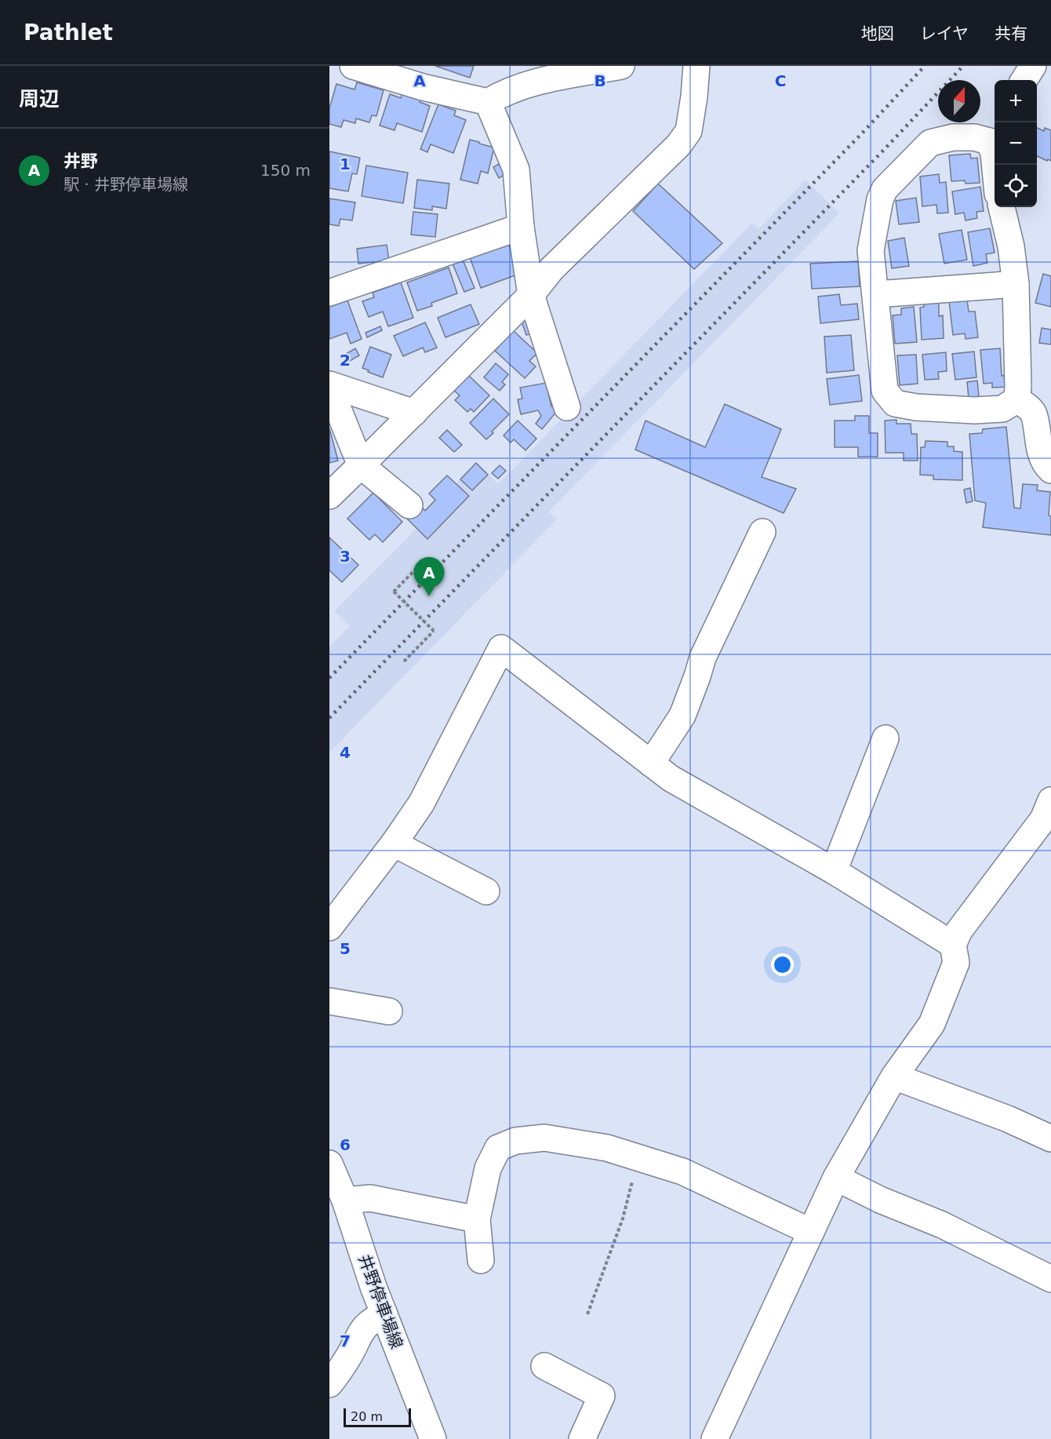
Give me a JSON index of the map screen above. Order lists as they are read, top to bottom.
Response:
{
  "streets": {
    "street": ["井野停車場線"]
  },
  "scale_bar": "20 m",
  "north": "top",
  "page": {
    "header": "Pathlet",
    "nav": ["地図", "レイヤ", "共有"],
    "heading": "周辺",
    "map_buttons": ["+", "−"],
    "list": [
      {
        "mark": "A",
        "name": "井野",
        "note": "駅 · 井野停車場線",
        "value": "150 m"
      }
    ],
    "pins": "A",
    "scale": "20 m"
  },
  "grid": {
    "columns": ["A", "B", "C"],
    "rows": [
      "1",
      "2",
      "3",
      "4",
      "5",
      "6",
      "7"
    ]
  }
}
